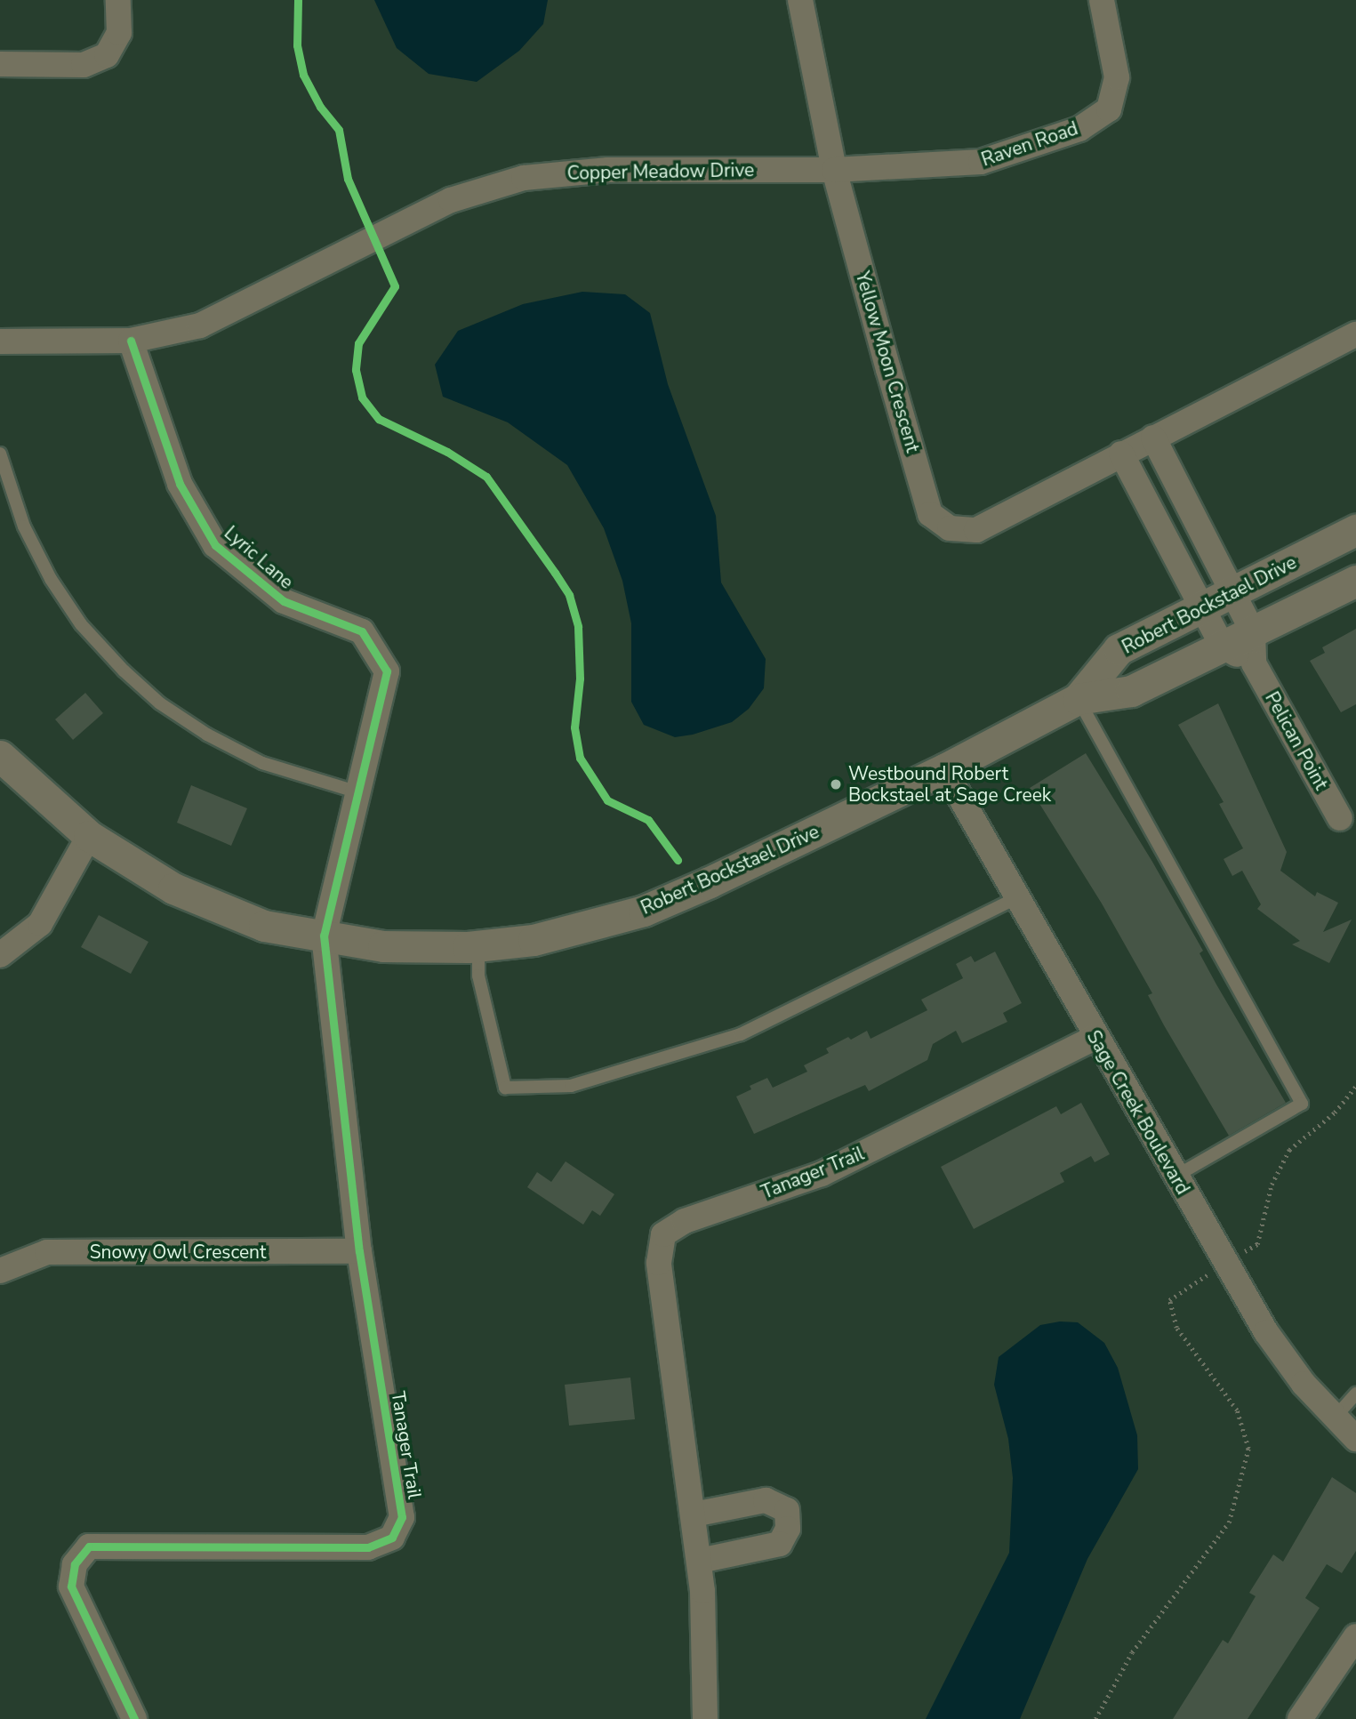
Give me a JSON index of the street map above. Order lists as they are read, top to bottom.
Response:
{
  "streets": {
    "street": [
      "Raven Road",
      "Copper Meadow Drive",
      "Yellow Moon Crescent",
      "Lyric Lane",
      "Robert Bockstael Drive",
      "Pelican Point",
      "Sage Creek Boulevard",
      "Tanager Trail",
      "Snowy Owl Crescent"
    ]
  },
  "crossings": [
    ["Raven Road", "Copper Meadow Drive"],
    ["Raven Road", "Yellow Moon Crescent"],
    ["Copper Meadow Drive", "Yellow Moon Crescent"],
    ["Copper Meadow Drive", "Lyric Lane"],
    ["Lyric Lane", "Robert Bockstael Drive"],
    ["Lyric Lane", "Tanager Trail"],
    ["Robert Bockstael Drive", "Pelican Point"],
    ["Robert Bockstael Drive", "Sage Creek Boulevard"],
    ["Robert Bockstael Drive", "Tanager Trail"],
    ["Sage Creek Boulevard", "Tanager Trail"],
    ["Tanager Trail", "Snowy Owl Crescent"]
  ],
  "places": ["Westbound Robert Bockstael at Sage Creek"]
}
